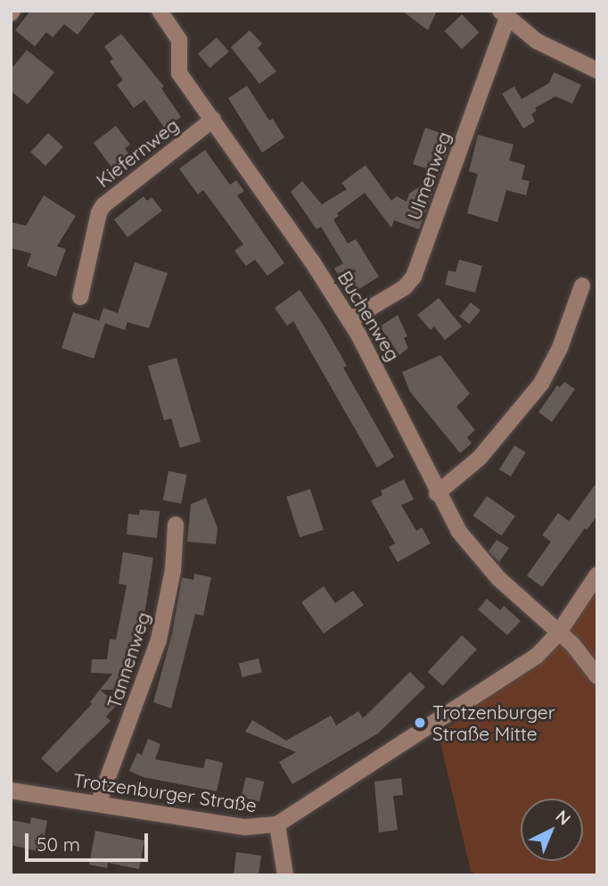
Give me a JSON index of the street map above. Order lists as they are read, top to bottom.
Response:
{
  "streets": {
    "street": [
      "Kiefernweg",
      "Ulmenweg",
      "Buchenweg",
      "Tannenweg",
      "Trotzenburger Straße"
    ]
  },
  "crossings": [
    ["Kiefernweg", "Buchenweg"],
    ["Ulmenweg", "Buchenweg"],
    ["Buchenweg", "Trotzenburger Straße"],
    ["Tannenweg", "Trotzenburger Straße"]
  ],
  "places": ["Trotzenburger Straße Mitte"],
  "scale_bar": "50 m",
  "north": "top right"
}
